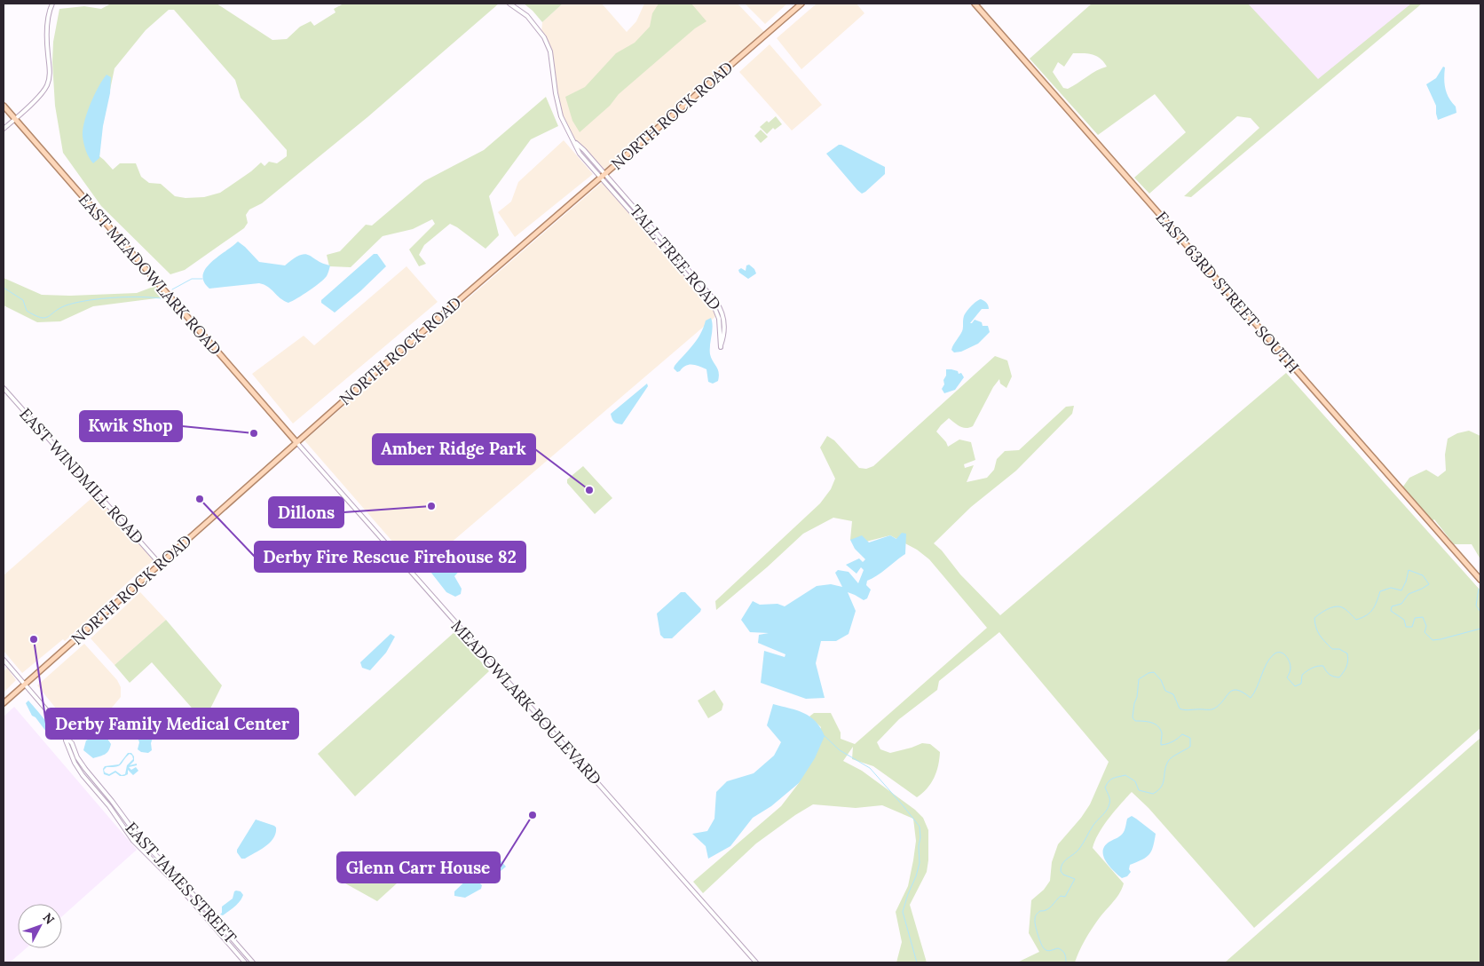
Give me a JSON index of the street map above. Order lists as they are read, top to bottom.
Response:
{
  "streets": {
    "main road": ["NORTH ROCK ROAD", "EAST MEADOWLARK ROAD", "EAST 63RD STREET SOUTH"],
    "street": [
      "TALL TREE ROAD",
      "EAST WINDMILL ROAD",
      "MEADOWLARK BOULEVARD",
      "EAST JAMES STREET"
    ]
  },
  "crossings": [
    ["NORTH ROCK ROAD", "TALL TREE ROAD"],
    ["NORTH ROCK ROAD", "EAST MEADOWLARK ROAD"],
    ["NORTH ROCK ROAD", "EAST WINDMILL ROAD"],
    ["NORTH ROCK ROAD", "MEADOWLARK BOULEVARD"],
    ["NORTH ROCK ROAD", "EAST JAMES STREET"],
    ["EAST MEADOWLARK ROAD", "MEADOWLARK BOULEVARD"]
  ],
  "places": [
    "Kwik Shop",
    "Amber Ridge Park",
    "Derby Fire Rescue Firehouse 82",
    "Dillons",
    "Derby Family Medical Center",
    "Glenn Carr House"
  ],
  "north": "top right"
}
